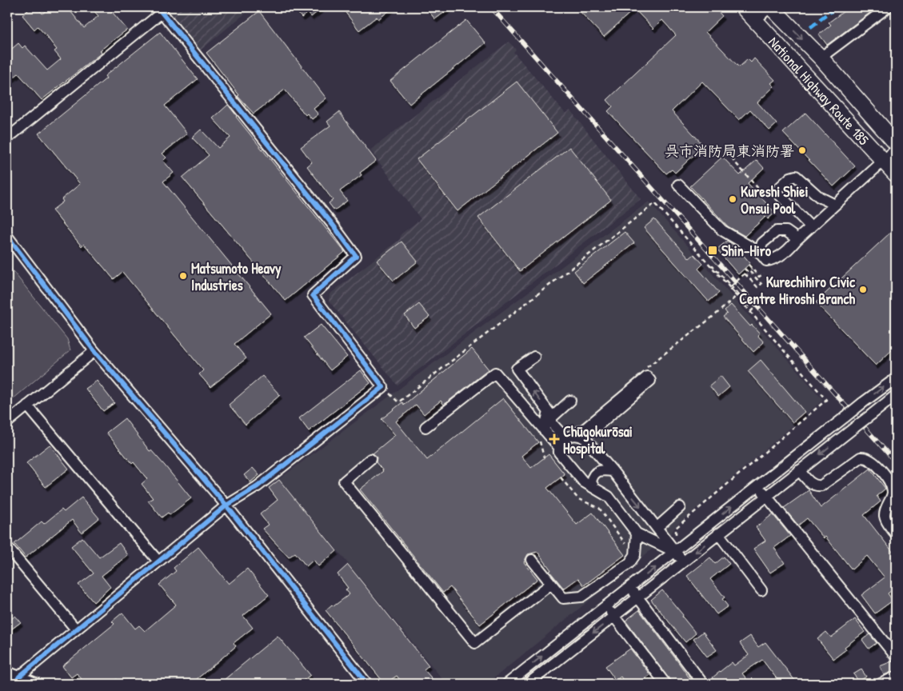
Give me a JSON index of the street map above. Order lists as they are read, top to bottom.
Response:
{
  "streets": {
    "highway": ["National Highway Route 185"]
  },
  "places": {
    "other": [
      "呉市消防局東消防署",
      "Kureshi Shiei Onsui Pool",
      "Matsumoto Heavy Industries",
      "Kurechihiro Civic Centre Hiroshi Branch"
    ],
    "transit": ["Shin-Hiro"],
    "health": ["Chūgokurōsai Hospital"]
  }
}
